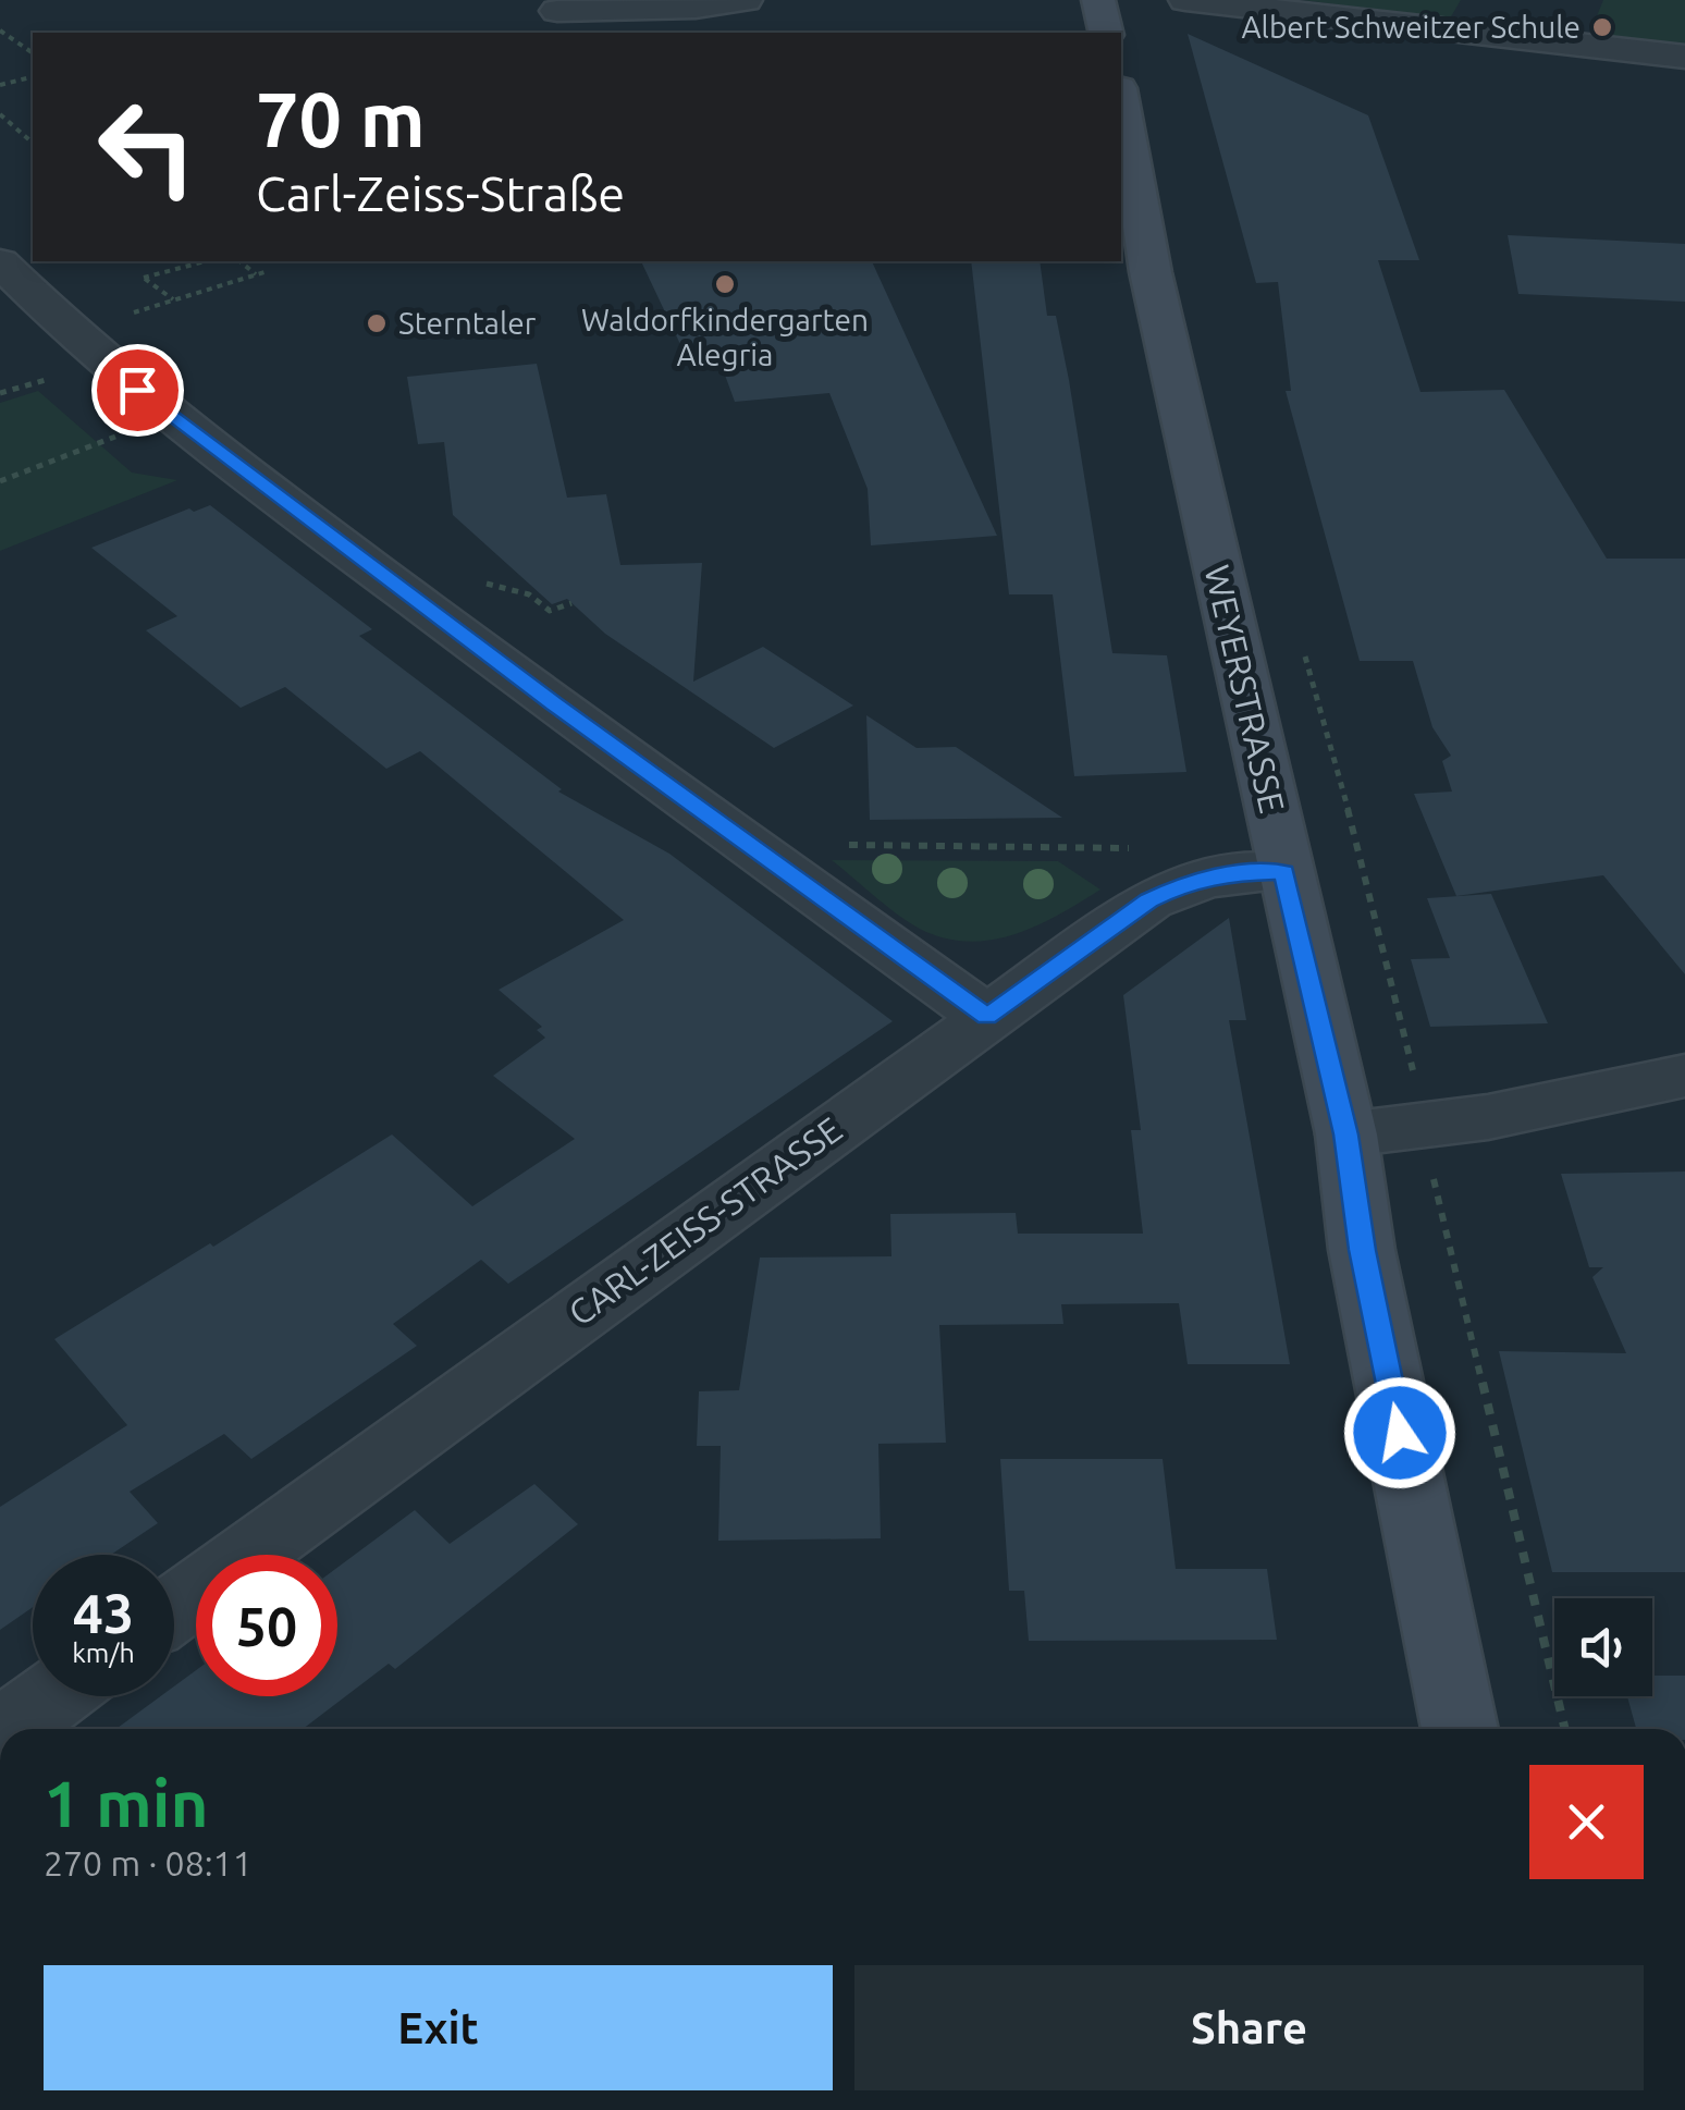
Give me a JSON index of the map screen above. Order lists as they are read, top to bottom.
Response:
{
  "streets": {
    "main road": ["WEYERSTRASSE"],
    "street": ["CARL-ZEISS-STRASSE"]
  },
  "crossings": [
    ["WEYERSTRASSE", "CARL-ZEISS-STRASSE"]
  ],
  "places": ["Albert Schweitzer Schule", "Waldorfkindergarten Alegria", "Sterntaler"],
  "page": {
    "turn": ["70 m", "Carl-Zeiss-Straße"],
    "speed": "43 km/h",
    "limit": "50",
    "heading": ["1 min", "270 m · 08:11"],
    "buttons": ["Exit", "Share"]
  }
}
